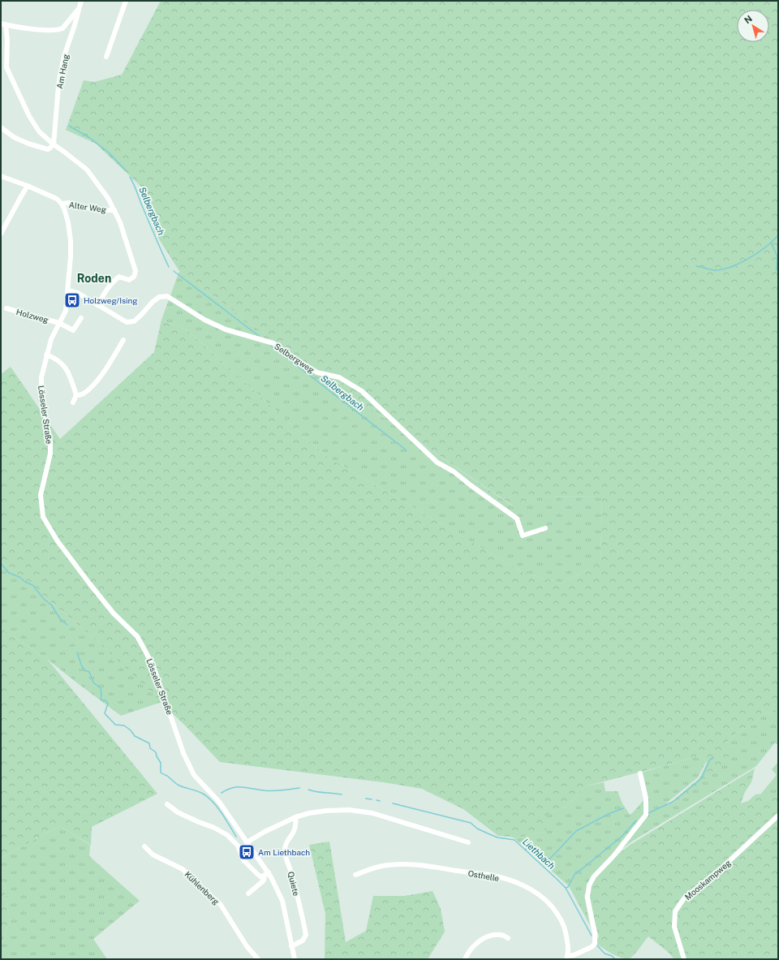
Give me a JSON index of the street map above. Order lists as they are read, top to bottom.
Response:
{
  "streets": {
    "street": [
      "Am Hang",
      "Alter Weg",
      "Holzweg",
      "Selbergweg",
      "Lösseler Straße",
      "Osthelle",
      "Mooskampweg",
      "Quiete",
      "Kühlenberg"
    ]
  },
  "crossings": [
    ["Alter Weg", "Lösseler Straße"],
    ["Holzweg", "Lösseler Straße"],
    ["Selbergweg", "Lösseler Straße"],
    ["Lösseler Straße", "Quiete"]
  ],
  "districts": ["Roden"],
  "water": ["Selbergbach", "Liethbach"],
  "places": {
    "bus stop": ["Holzweg/Ising", "Am Liethbach"]
  },
  "north": "top left"
}
